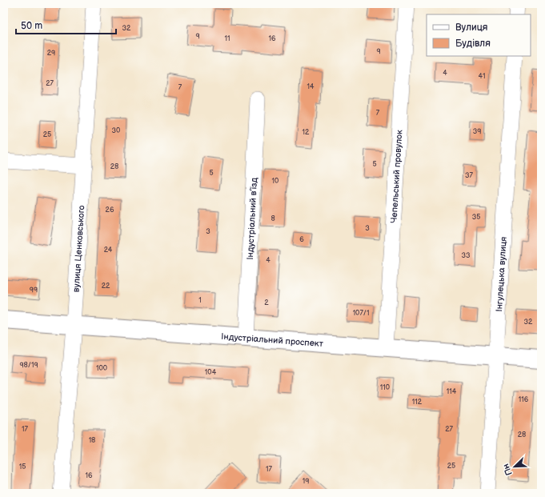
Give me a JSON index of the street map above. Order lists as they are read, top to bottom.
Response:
{
  "streets": {
    "street": [
      "Чепельський провулок",
      "Індустріальний в’їзд",
      "вулиця Ценковського",
      "Інгулецька вулиця",
      "Індустріальний проспект"
    ]
  },
  "crossings": [
    ["Чепельський провулок", "Індустріальний проспект"],
    ["Індустріальний в’їзд", "Індустріальний проспект"],
    ["вулиця Ценковського", "Індустріальний проспект"],
    ["Інгулецька вулиця", "Індустріальний проспект"]
  ],
  "house_numbers": [
    "32",
    "9",
    "11",
    "16",
    "9",
    "29",
    "4",
    "41",
    "27",
    "14",
    "7",
    "7",
    "30",
    "39",
    "12",
    "25",
    "5",
    "28",
    "5",
    "37",
    "10",
    "26",
    "35",
    "8",
    "3",
    "3",
    "6",
    "24",
    "33",
    "4",
    "22",
    "99",
    "1",
    "2",
    "107/1",
    "32",
    "98/19",
    "100",
    "104",
    "110",
    "114",
    "116",
    "112",
    "17",
    "27",
    "28",
    "18",
    "25",
    "15",
    "17",
    "16",
    "19"
  ],
  "legend": ["Вулиця", "Будівля"],
  "scale_bar": "50 m",
  "north": "bottom left"
}
